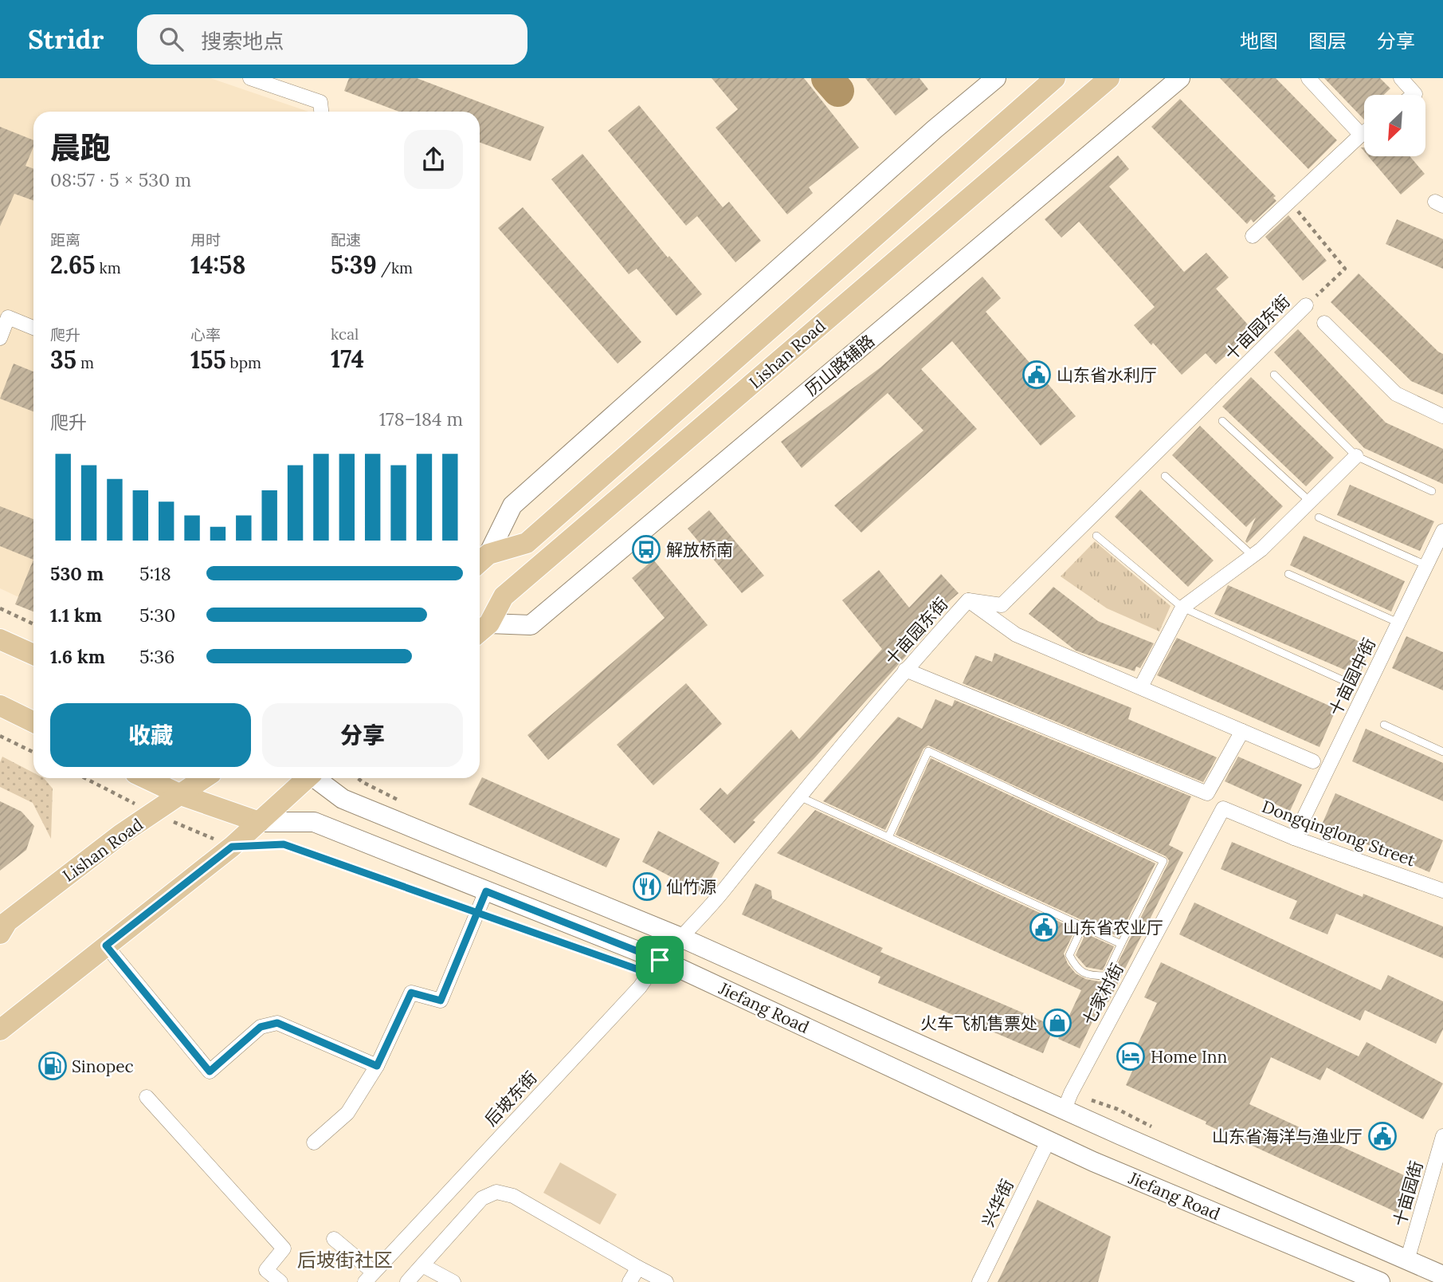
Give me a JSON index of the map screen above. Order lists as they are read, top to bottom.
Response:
{
  "streets": {
    "main road": ["Lishan Road", "历山路辅路", "Jiefang Road"],
    "street": [
      "十亩园东街",
      "十亩园中街",
      "Dongqinglong Street",
      "七家村街",
      "后坡东街",
      "十亩园街",
      "兴华街"
    ]
  },
  "crossings": [
    ["十亩园东街", "Jiefang Road"],
    ["十亩园东街", "后坡东街"],
    ["Lishan Road", "历山路辅路"],
    ["Lishan Road", "Jiefang Road"],
    ["十亩园中街", "Dongqinglong Street"],
    ["Dongqinglong Street", "七家村街"],
    ["七家村街", "Jiefang Road"],
    ["Jiefang Road", "后坡东街"],
    ["Jiefang Road", "十亩园街"],
    ["Jiefang Road", "兴华街"]
  ],
  "districts": ["后坡街社区"],
  "places": {
    "public building": ["山东省水利厅", "山东省农业厅", "山东省海洋与渔业厅"],
    "bus stop": ["解放桥南"],
    "restaurant": ["仙竹源"],
    "shop": ["火车飞机售票处"],
    "hotel": ["Home Inn"],
    "fuel station": ["Sinopec"]
  },
  "north": "bottom left",
  "page": {
    "header": "Stridr",
    "search": "搜索地点",
    "nav": ["地图", "图层", "分享"],
    "heading": ["晨跑", "08:57 · 5 × 530 m"],
    "stats": [
      ["距离", "2.65 km"],
      ["用时", "14:58"],
      ["配速", "5:39 /km"],
      ["爬升", "35 m"],
      ["心率", "155 bpm"],
      ["kcal", "174"]
    ],
    "chart": ["爬升", "178–184 m"],
    "list": [
      {
        "name": "530 m",
        "note": "5:18"
      },
      {
        "name": "1.1 km",
        "note": "5:30"
      },
      {
        "name": "1.6 km",
        "note": "5:36"
      }
    ],
    "buttons": ["收藏", "分享"]
  }
}
